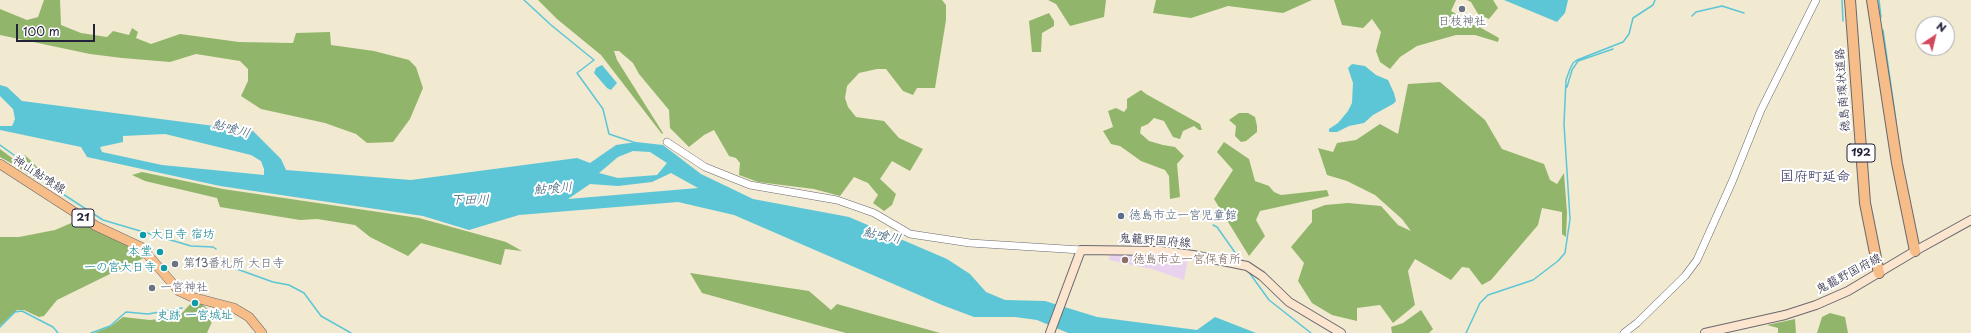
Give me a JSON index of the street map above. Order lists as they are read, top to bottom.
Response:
{
  "streets": {
    "highway": ["徳島南環状道路", "192"],
    "main road": ["神山鮎喰線", "21", "鬼籠野国府線"]
  },
  "crossings": [
    ["徳島南環状道路", "鬼籠野国府線"]
  ],
  "districts": ["国府町延命"],
  "water": ["鮎喰川", "下田川"],
  "places": [
    "日枝神社",
    "徳島市立一宮児童館",
    "大日寺 宿坊",
    "本堂",
    "徳島市立一宮保育所",
    "第13番札所 大日寺",
    "一の宮大日寺",
    "一宮神社",
    "史跡 一宮城址"
  ],
  "scale_bar": "100 m",
  "north": "top right"
}
